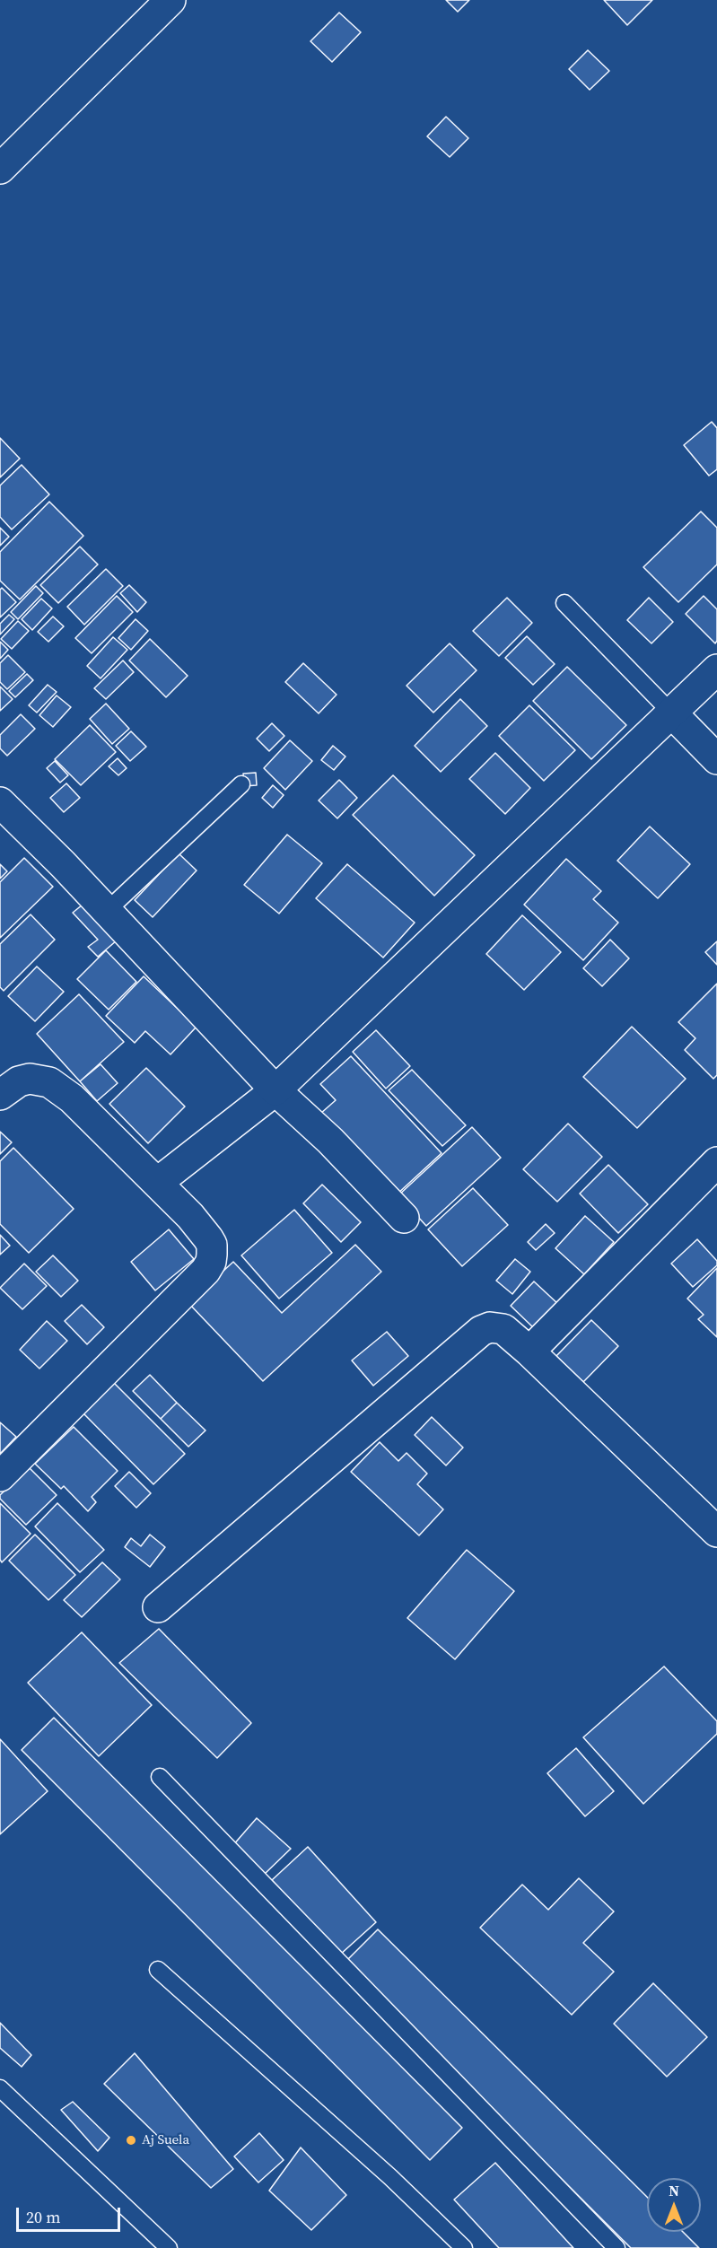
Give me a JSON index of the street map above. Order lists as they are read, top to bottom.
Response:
{
  "places": ["Aj Suela"],
  "scale_bar": "20 m",
  "north": "top"
}
